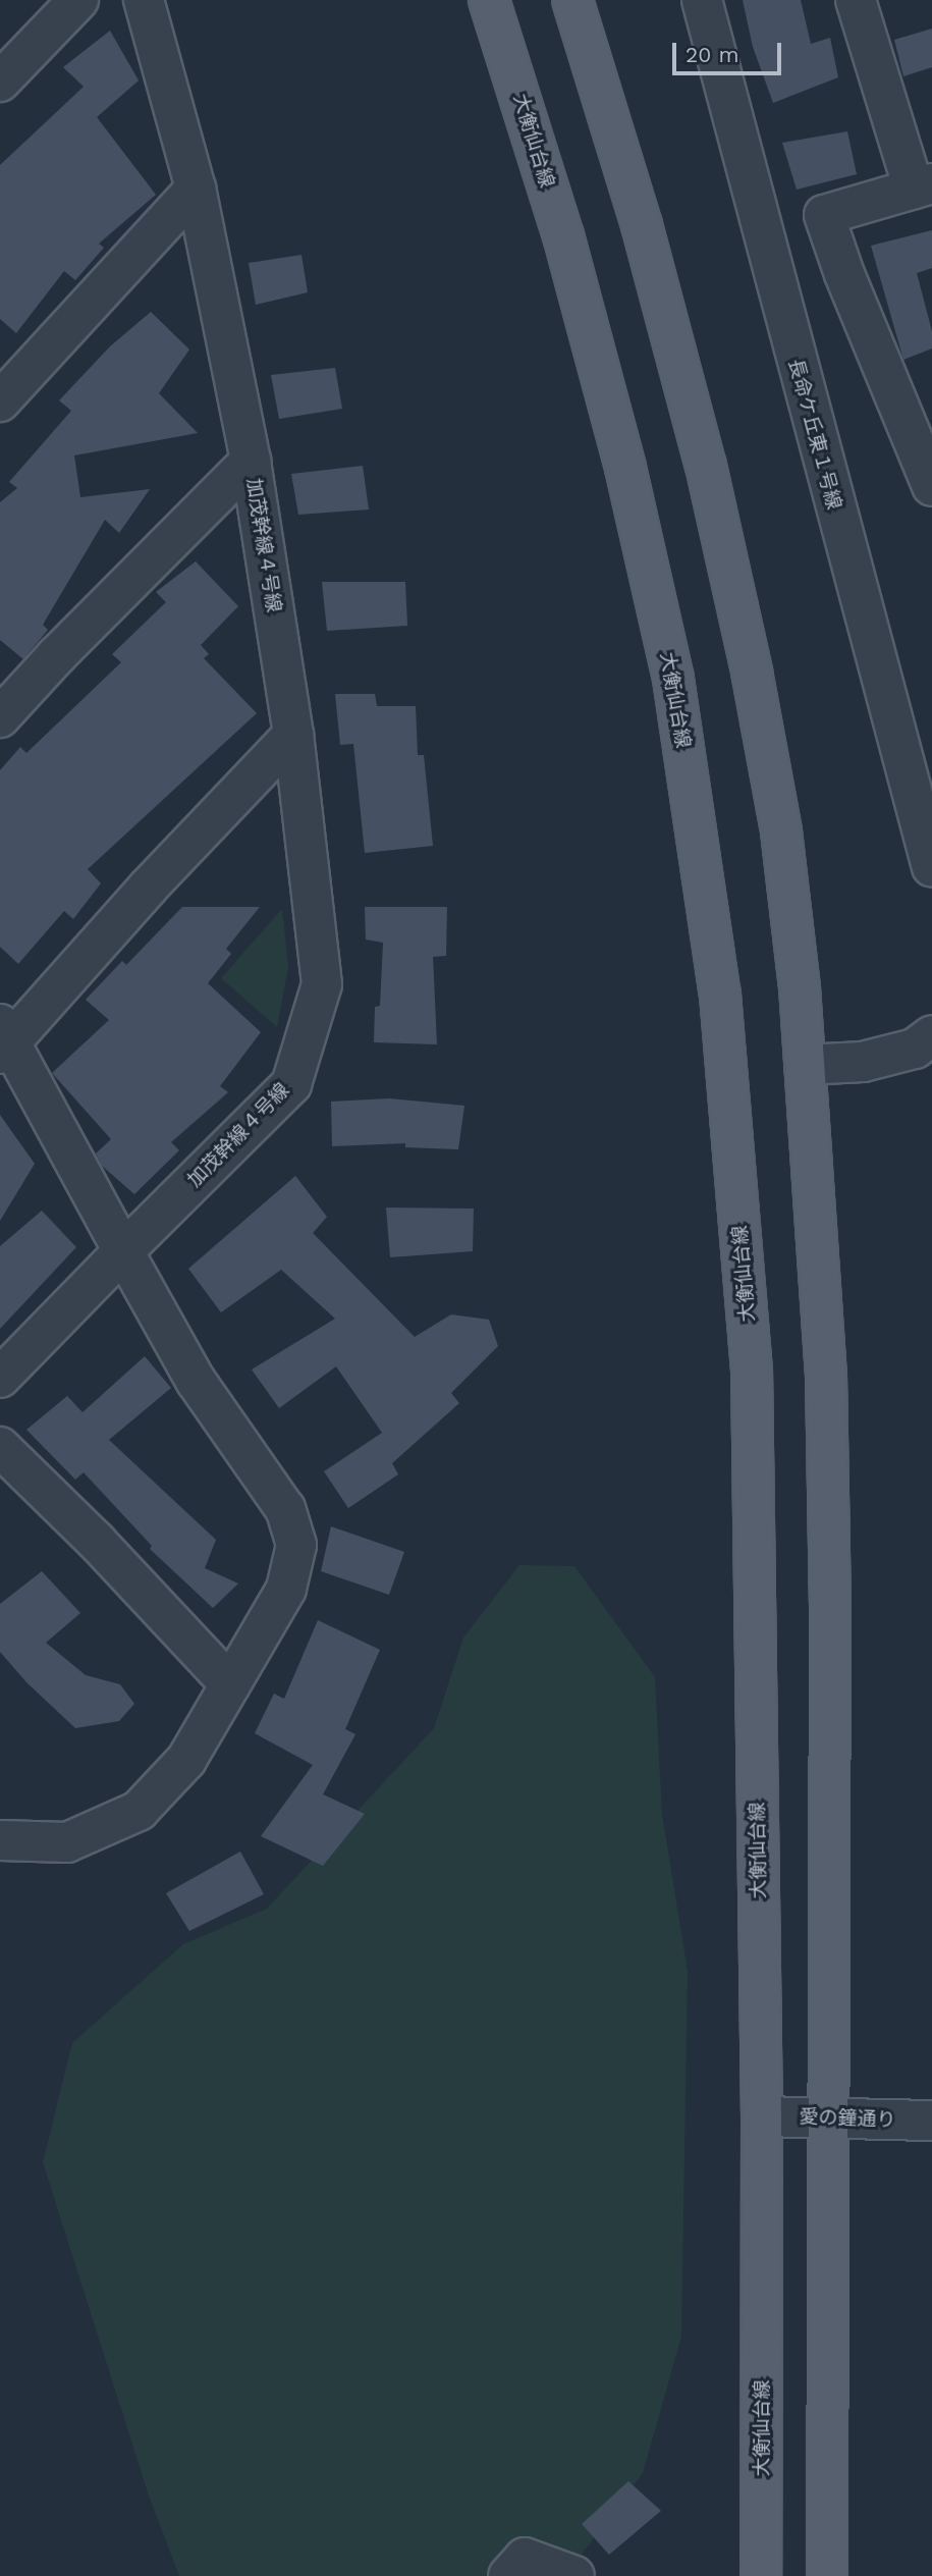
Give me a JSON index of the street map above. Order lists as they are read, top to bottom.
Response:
{
  "streets": {
    "main road": ["大衡仙台線"],
    "street": ["長命ケ丘東１号線", "加茂幹線４号線", "愛の鐘通り"]
  },
  "crossings": [
    ["大衡仙台線", "愛の鐘通り"]
  ],
  "scale_bar": "20 m"
}
